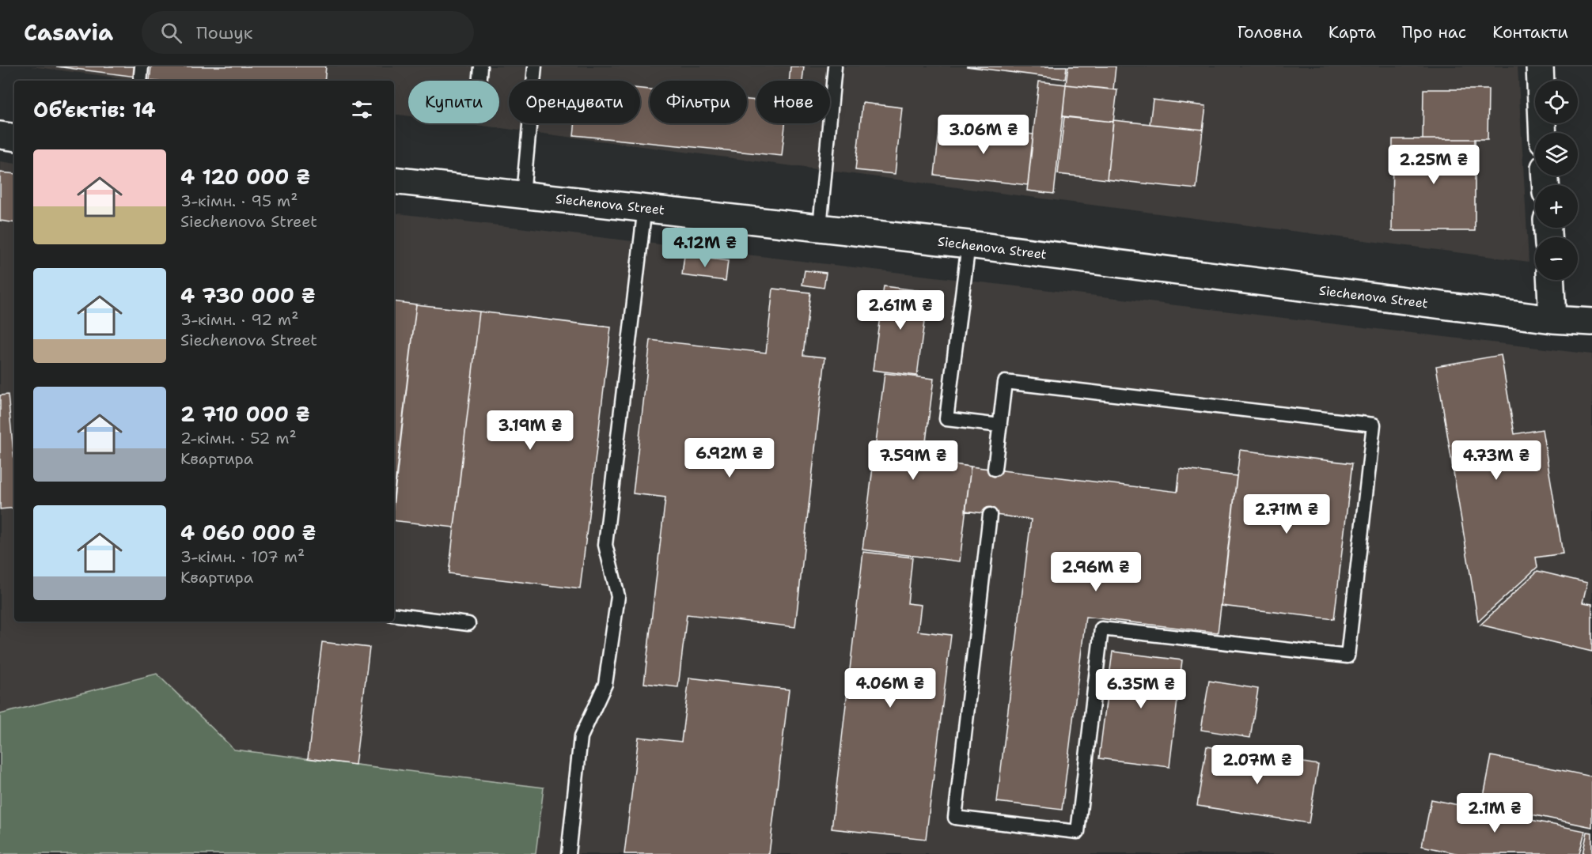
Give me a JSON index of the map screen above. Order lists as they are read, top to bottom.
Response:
{
  "streets": {
    "street": ["Siechenova Street"]
  },
  "page": {
    "header": "Casavia",
    "search": "Пошук",
    "nav": [
      "Головна",
      "Карта",
      "Про нас",
      "Контакти"
    ],
    "map_buttons": ["+", "−"],
    "chip": [
      "Купити",
      "Орендувати",
      "Фільтри",
      "Нове"
    ],
    "heading": "Об’єктів: 14",
    "price": [
      "3.06M ₴",
      "2.25M ₴",
      "4.12M ₴",
      "2.61M ₴",
      "3.19M ₴",
      "6.92M ₴",
      "7.59M ₴",
      "4.73M ₴",
      "2.71M ₴",
      "2.96M ₴",
      "4.06M ₴",
      "6.35M ₴",
      "2.07M ₴",
      "2.1M ₴"
    ],
    "list": [
      {
        "name": "4 120 000 ₴",
        "note": "3-кімн. · 95 m² · Siechenova Street"
      },
      {
        "name": "4 730 000 ₴",
        "note": "3-кімн. · 92 m² · Siechenova Street"
      },
      {
        "name": "2 710 000 ₴",
        "note": "2-кімн. · 52 m² · Квартира"
      },
      {
        "name": "4 060 000 ₴",
        "note": "3-кімн. · 107 m² · Квартира"
      }
    ]
  }
}
